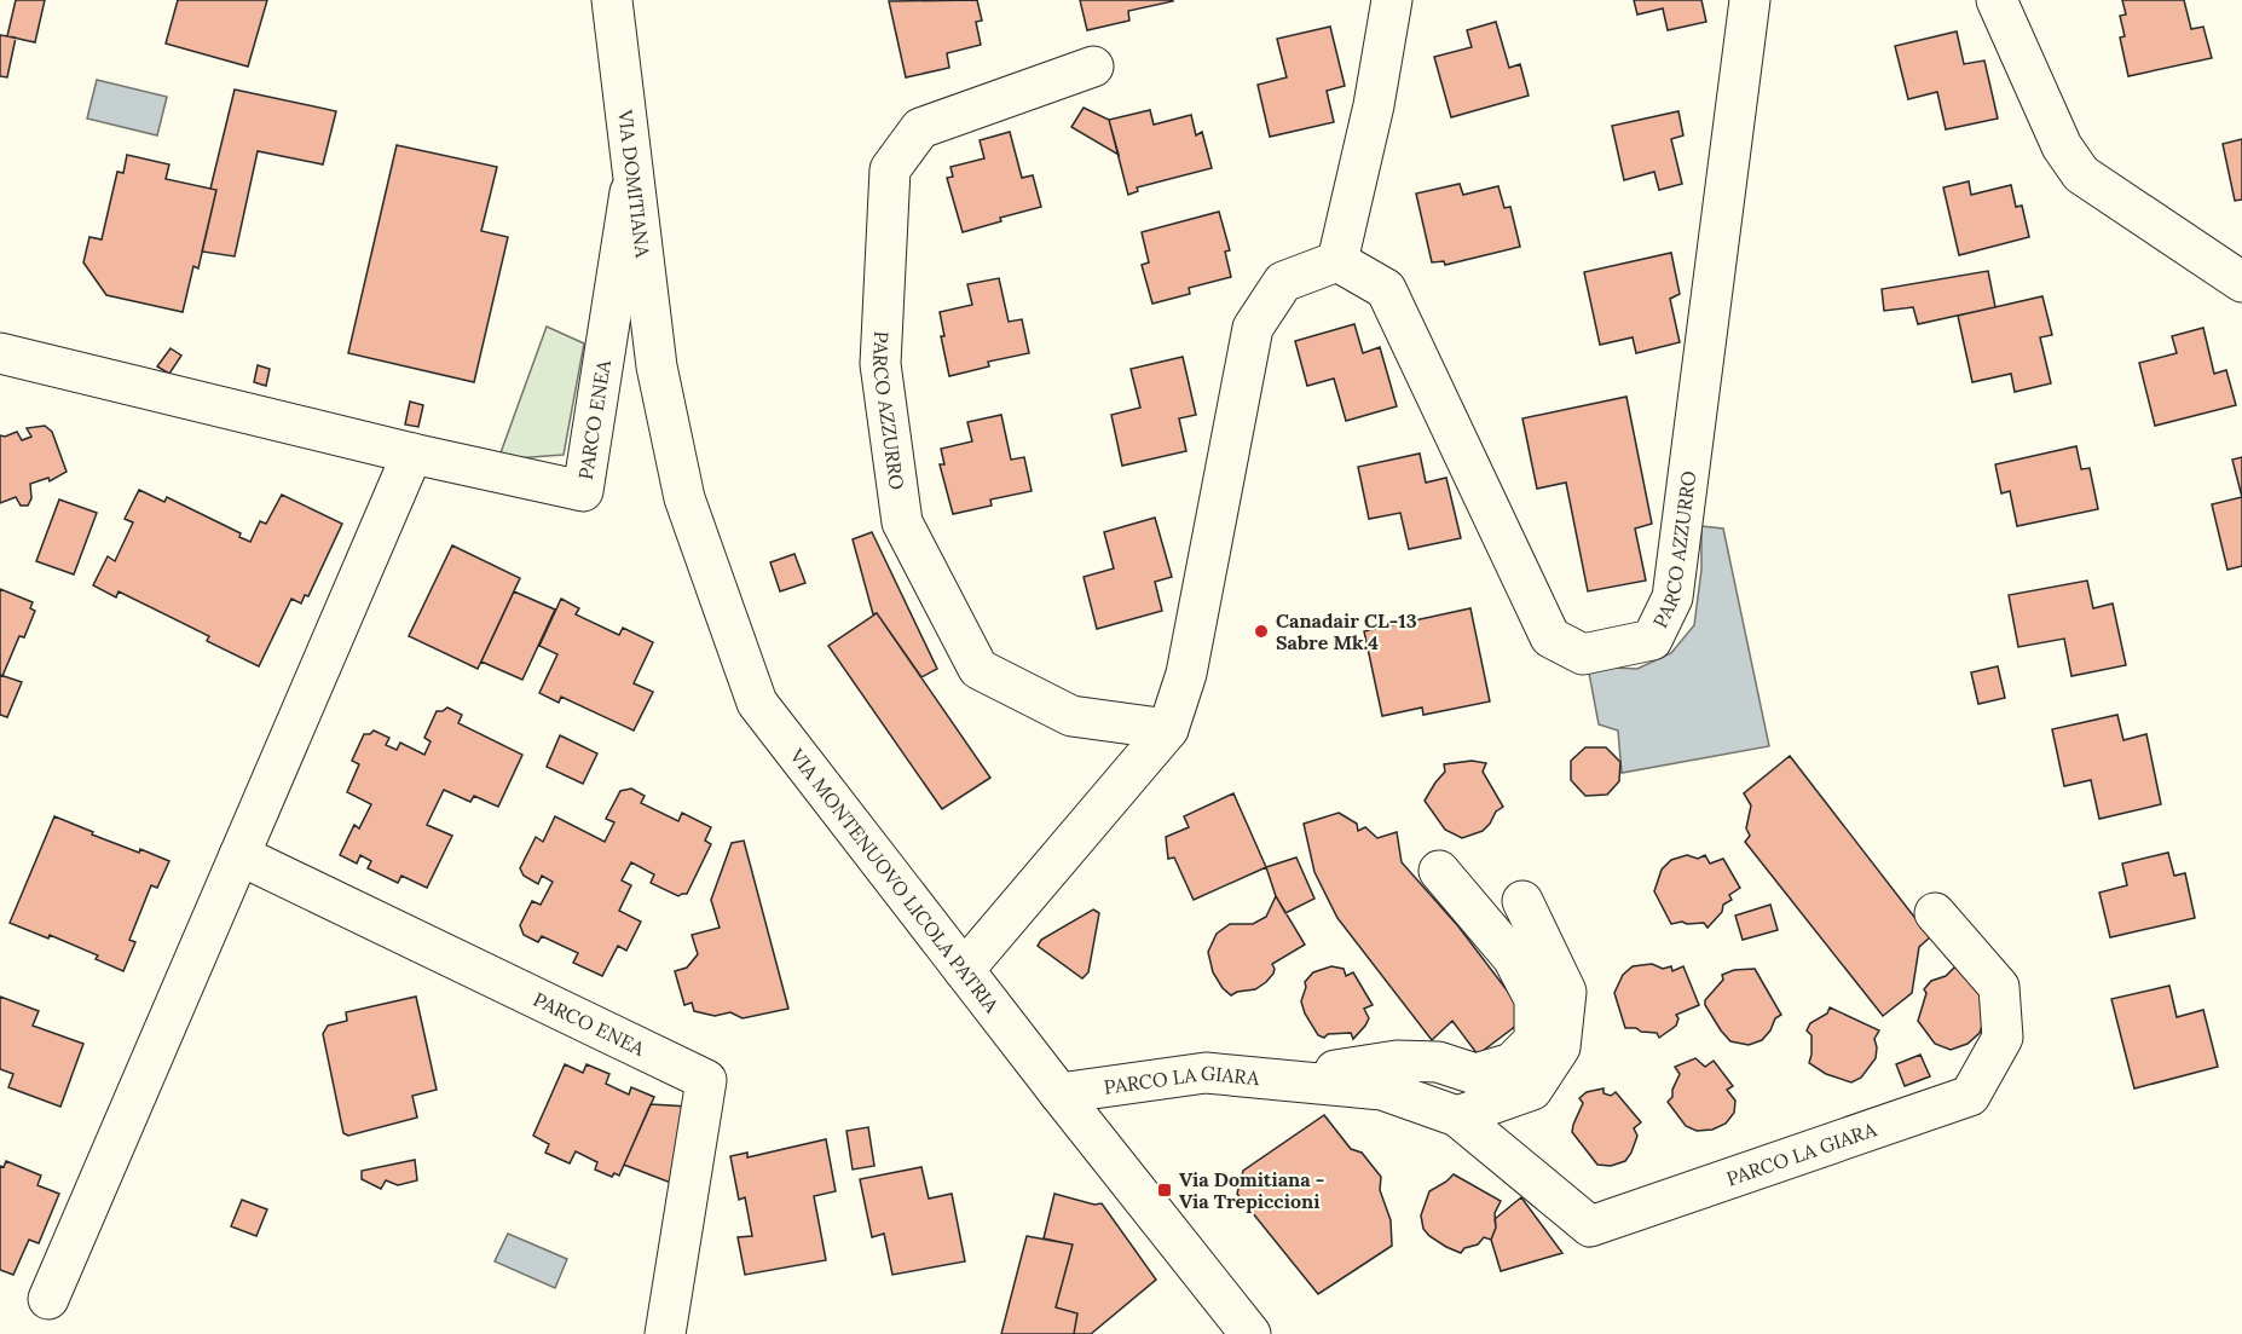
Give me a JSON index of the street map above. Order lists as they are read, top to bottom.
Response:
{
  "streets": {
    "street": [
      "VIA DOMITIANA",
      "PARCO AZZURRO",
      "PARCO ENEA",
      "VIA MONTENUOVO LICOLA PATRIA",
      "PARCO LA GIARA"
    ]
  },
  "crossings": [
    ["VIA DOMITIANA", "PARCO ENEA"],
    ["VIA DOMITIANA", "VIA MONTENUOVO LICOLA PATRIA"],
    ["VIA MONTENUOVO LICOLA PATRIA", "PARCO LA GIARA"]
  ],
  "places": {
    "other": ["Canadair CL-13 Sabre Mk.4"],
    "transit": ["Via Domitiana - Via Trepiccioni"]
  }
}
